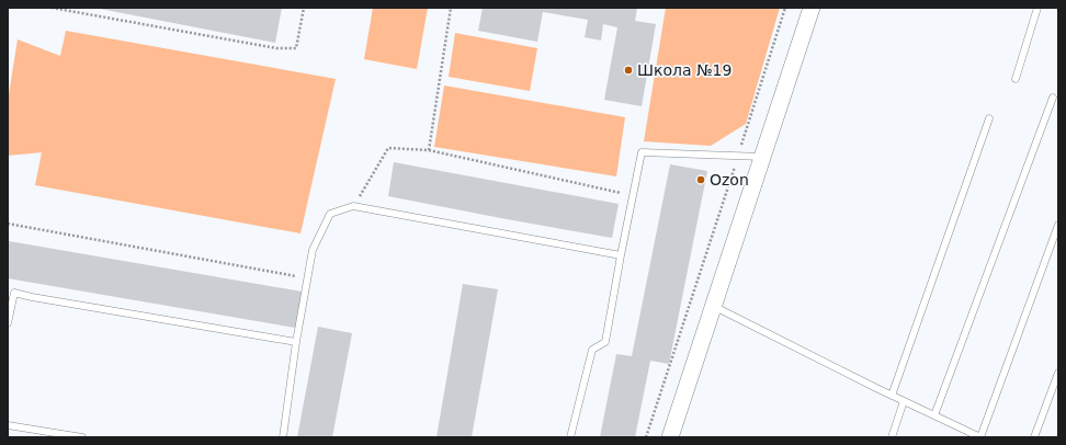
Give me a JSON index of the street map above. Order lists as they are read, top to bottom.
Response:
{
  "places": ["Школа №19", "Ozon"]
}
